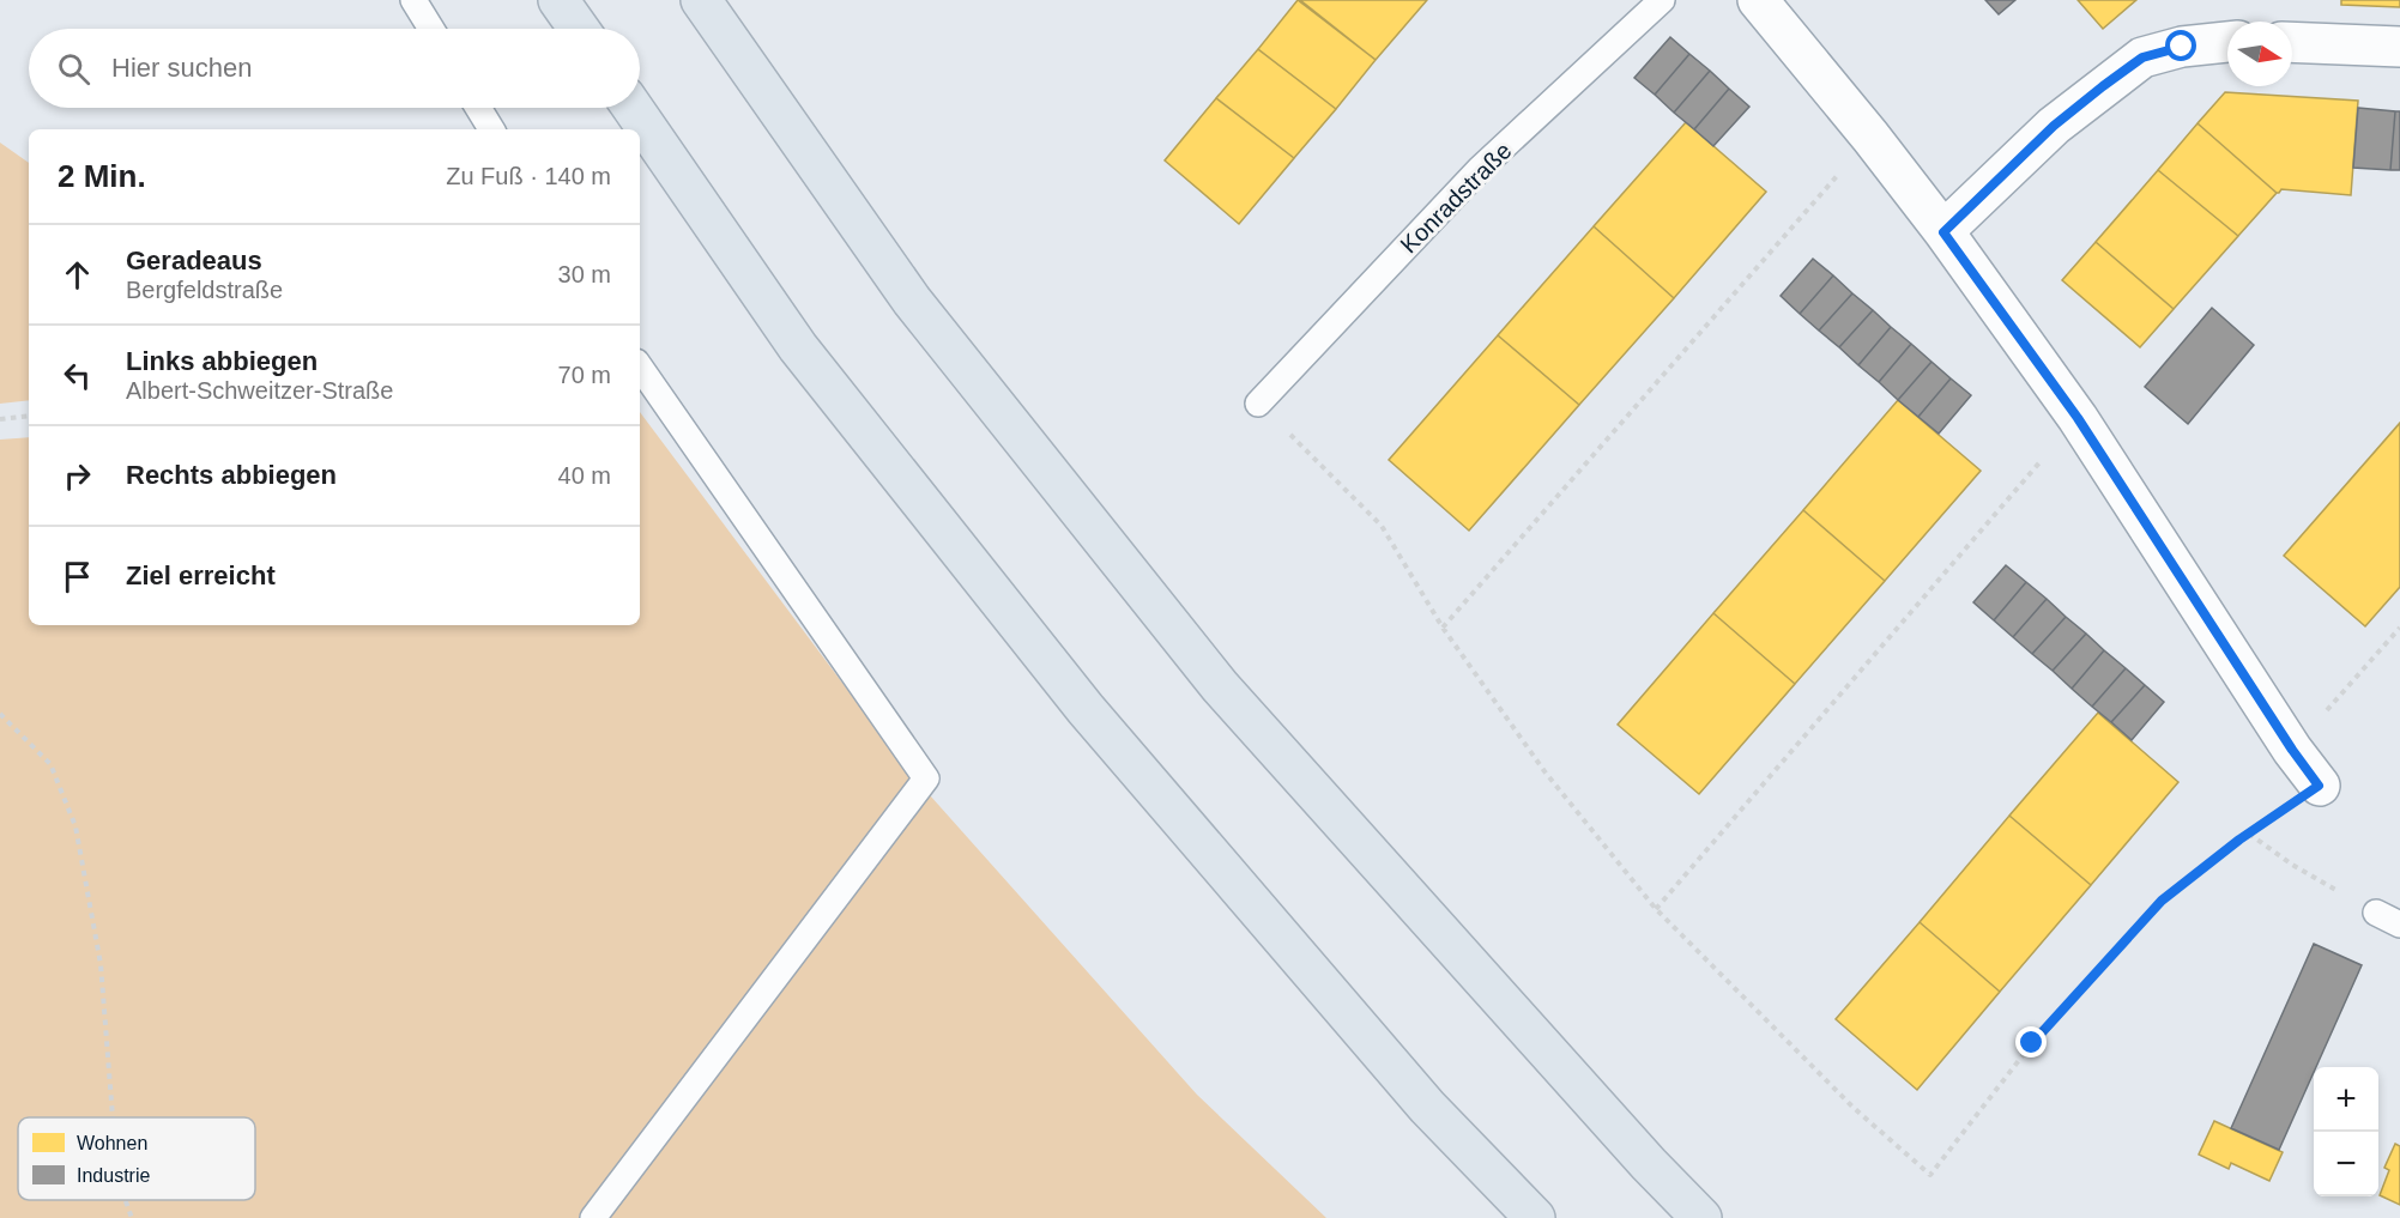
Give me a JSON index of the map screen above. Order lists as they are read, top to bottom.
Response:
{
  "streets": {
    "lane": ["Konradstraße"]
  },
  "legend": ["Wohnen", "Industrie"],
  "north": "right",
  "page": {
    "search": "Hier suchen",
    "heading": ["2 Min.", "Zu Fuß · 140 m"],
    "list": [
      ["Geradeaus", "Bergfeldstraße", "30 m"],
      ["Links abbiegen", "Albert-Schweitzer-Straße", "70 m"],
      ["Rechts abbiegen", "40 m"],
      "Ziel erreicht"
    ],
    "map_buttons": ["+", "−"]
  }
}
